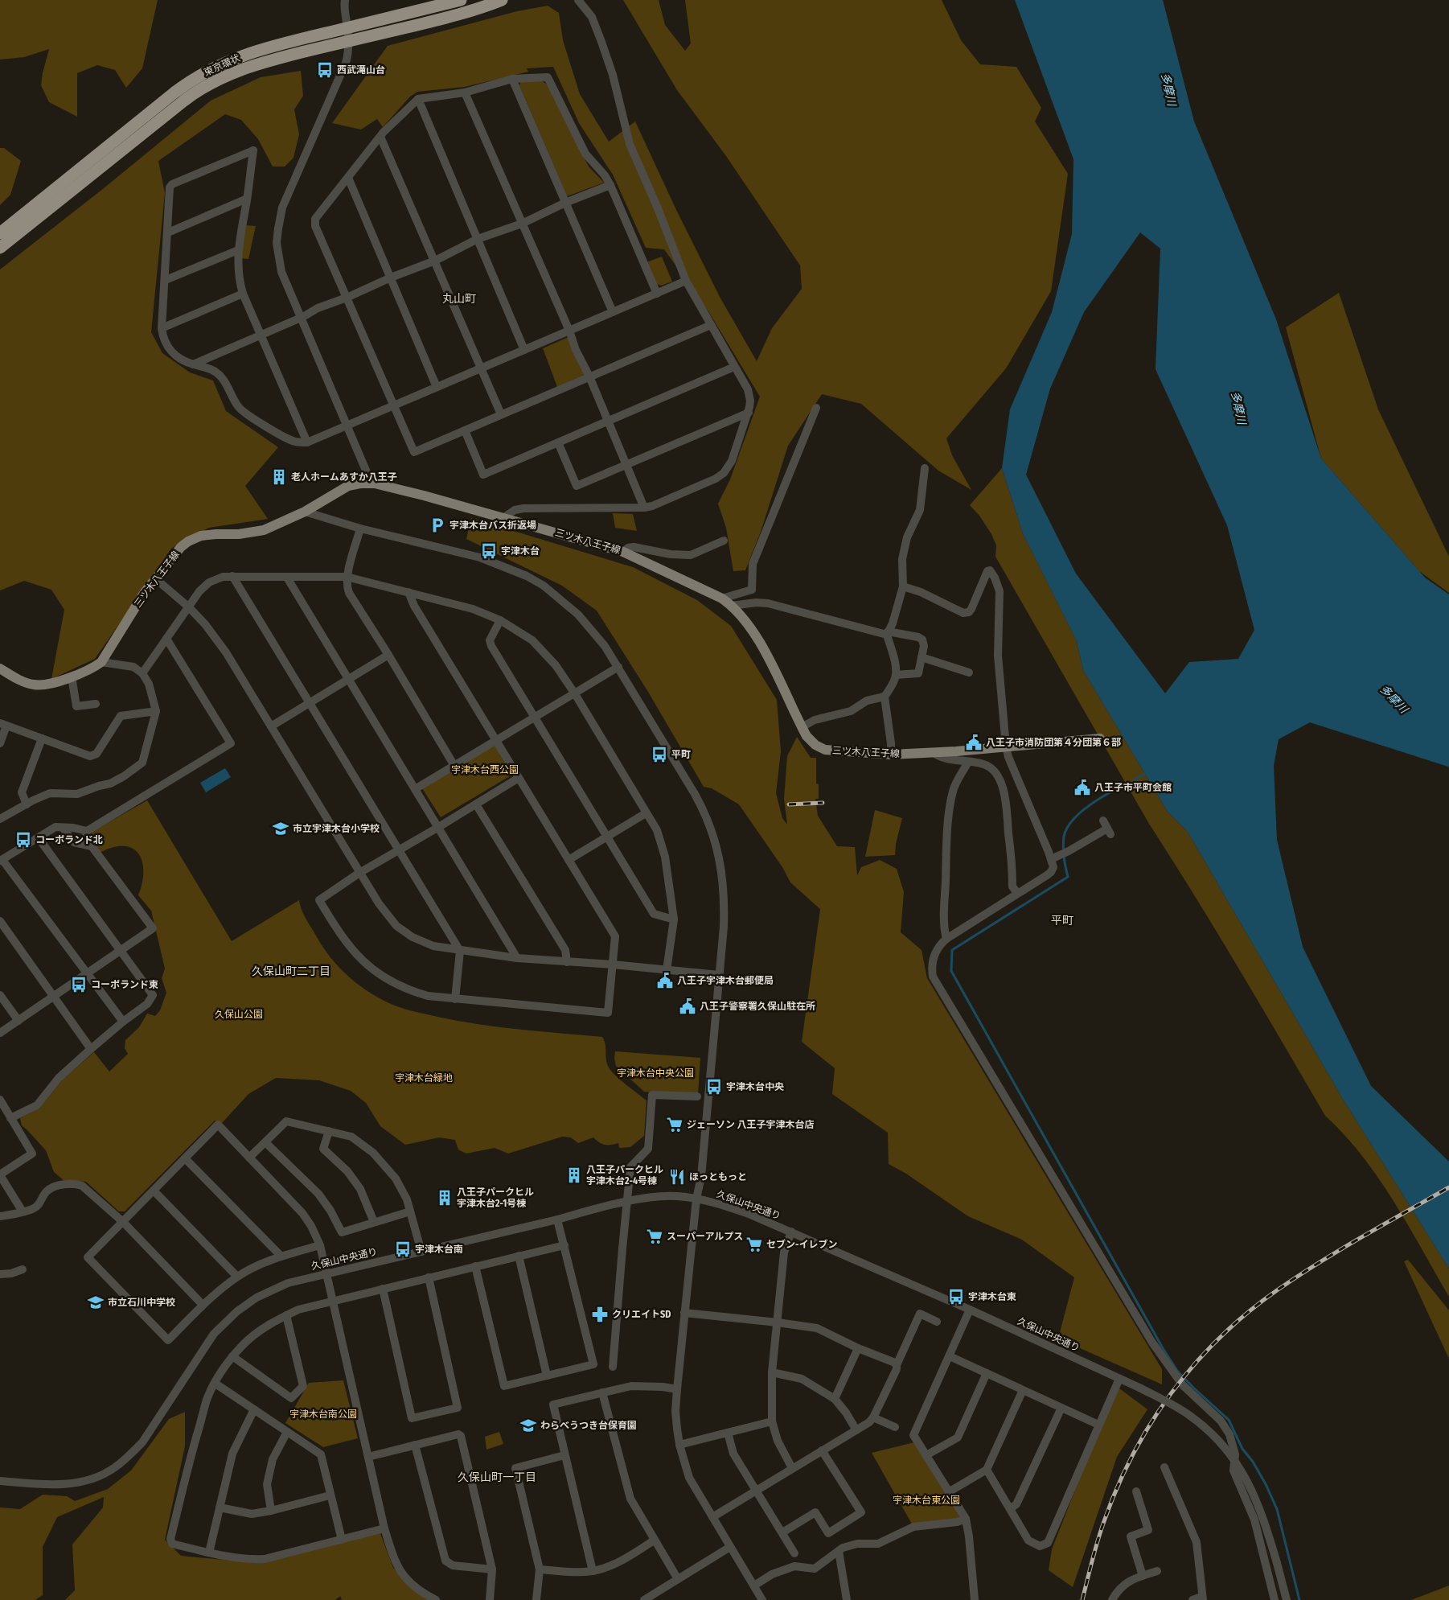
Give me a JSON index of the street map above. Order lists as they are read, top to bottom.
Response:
{
  "streets": {
    "highway": ["東京環状"],
    "main road": ["三ツ木八王子線"],
    "street": ["久保山中央通り"]
  },
  "districts": [
    "丸山町",
    "平町",
    "久保山町二丁目",
    "久保山町一丁目"
  ],
  "water": ["多摩川"],
  "parks": [
    "宇津木台西公園",
    "久保山公園",
    "宇津木台中央公園",
    "宇津木台緑地",
    "宇津木台南公園",
    "宇津木台東公園"
  ],
  "places": {
    "bus stop": [
      "西武滝山台",
      "宇津木台",
      "平町",
      "コーポランド北",
      "コーポランド東",
      "宇津木台中央",
      "宇津木台南",
      "宇津木台東"
    ],
    "building": ["老人ホームあすか八王子", "八王子パークヒル 宇津木台2-4号棟", "八王子パークヒル 宇津木台2-1号棟"],
    "parking": ["宇津木台バス折返場"],
    "public building": [
      "八王子市消防団第４分団第６部",
      "八王子市平町会館",
      "八王子宇津木台郵便局",
      "八王子警察署久保山駐在所"
    ],
    "school or university": ["市立宇津木台小学校", "市立石川中学校", "わらべうつき台保育園"],
    "supermarket": ["ジェーソン 八王子宇津木台店", "スーパーアルプス", "セブン-イレブン"],
    "restaurant": ["ほっともっと"],
    "pharmacy": ["クリエイトSD"]
  }
}
